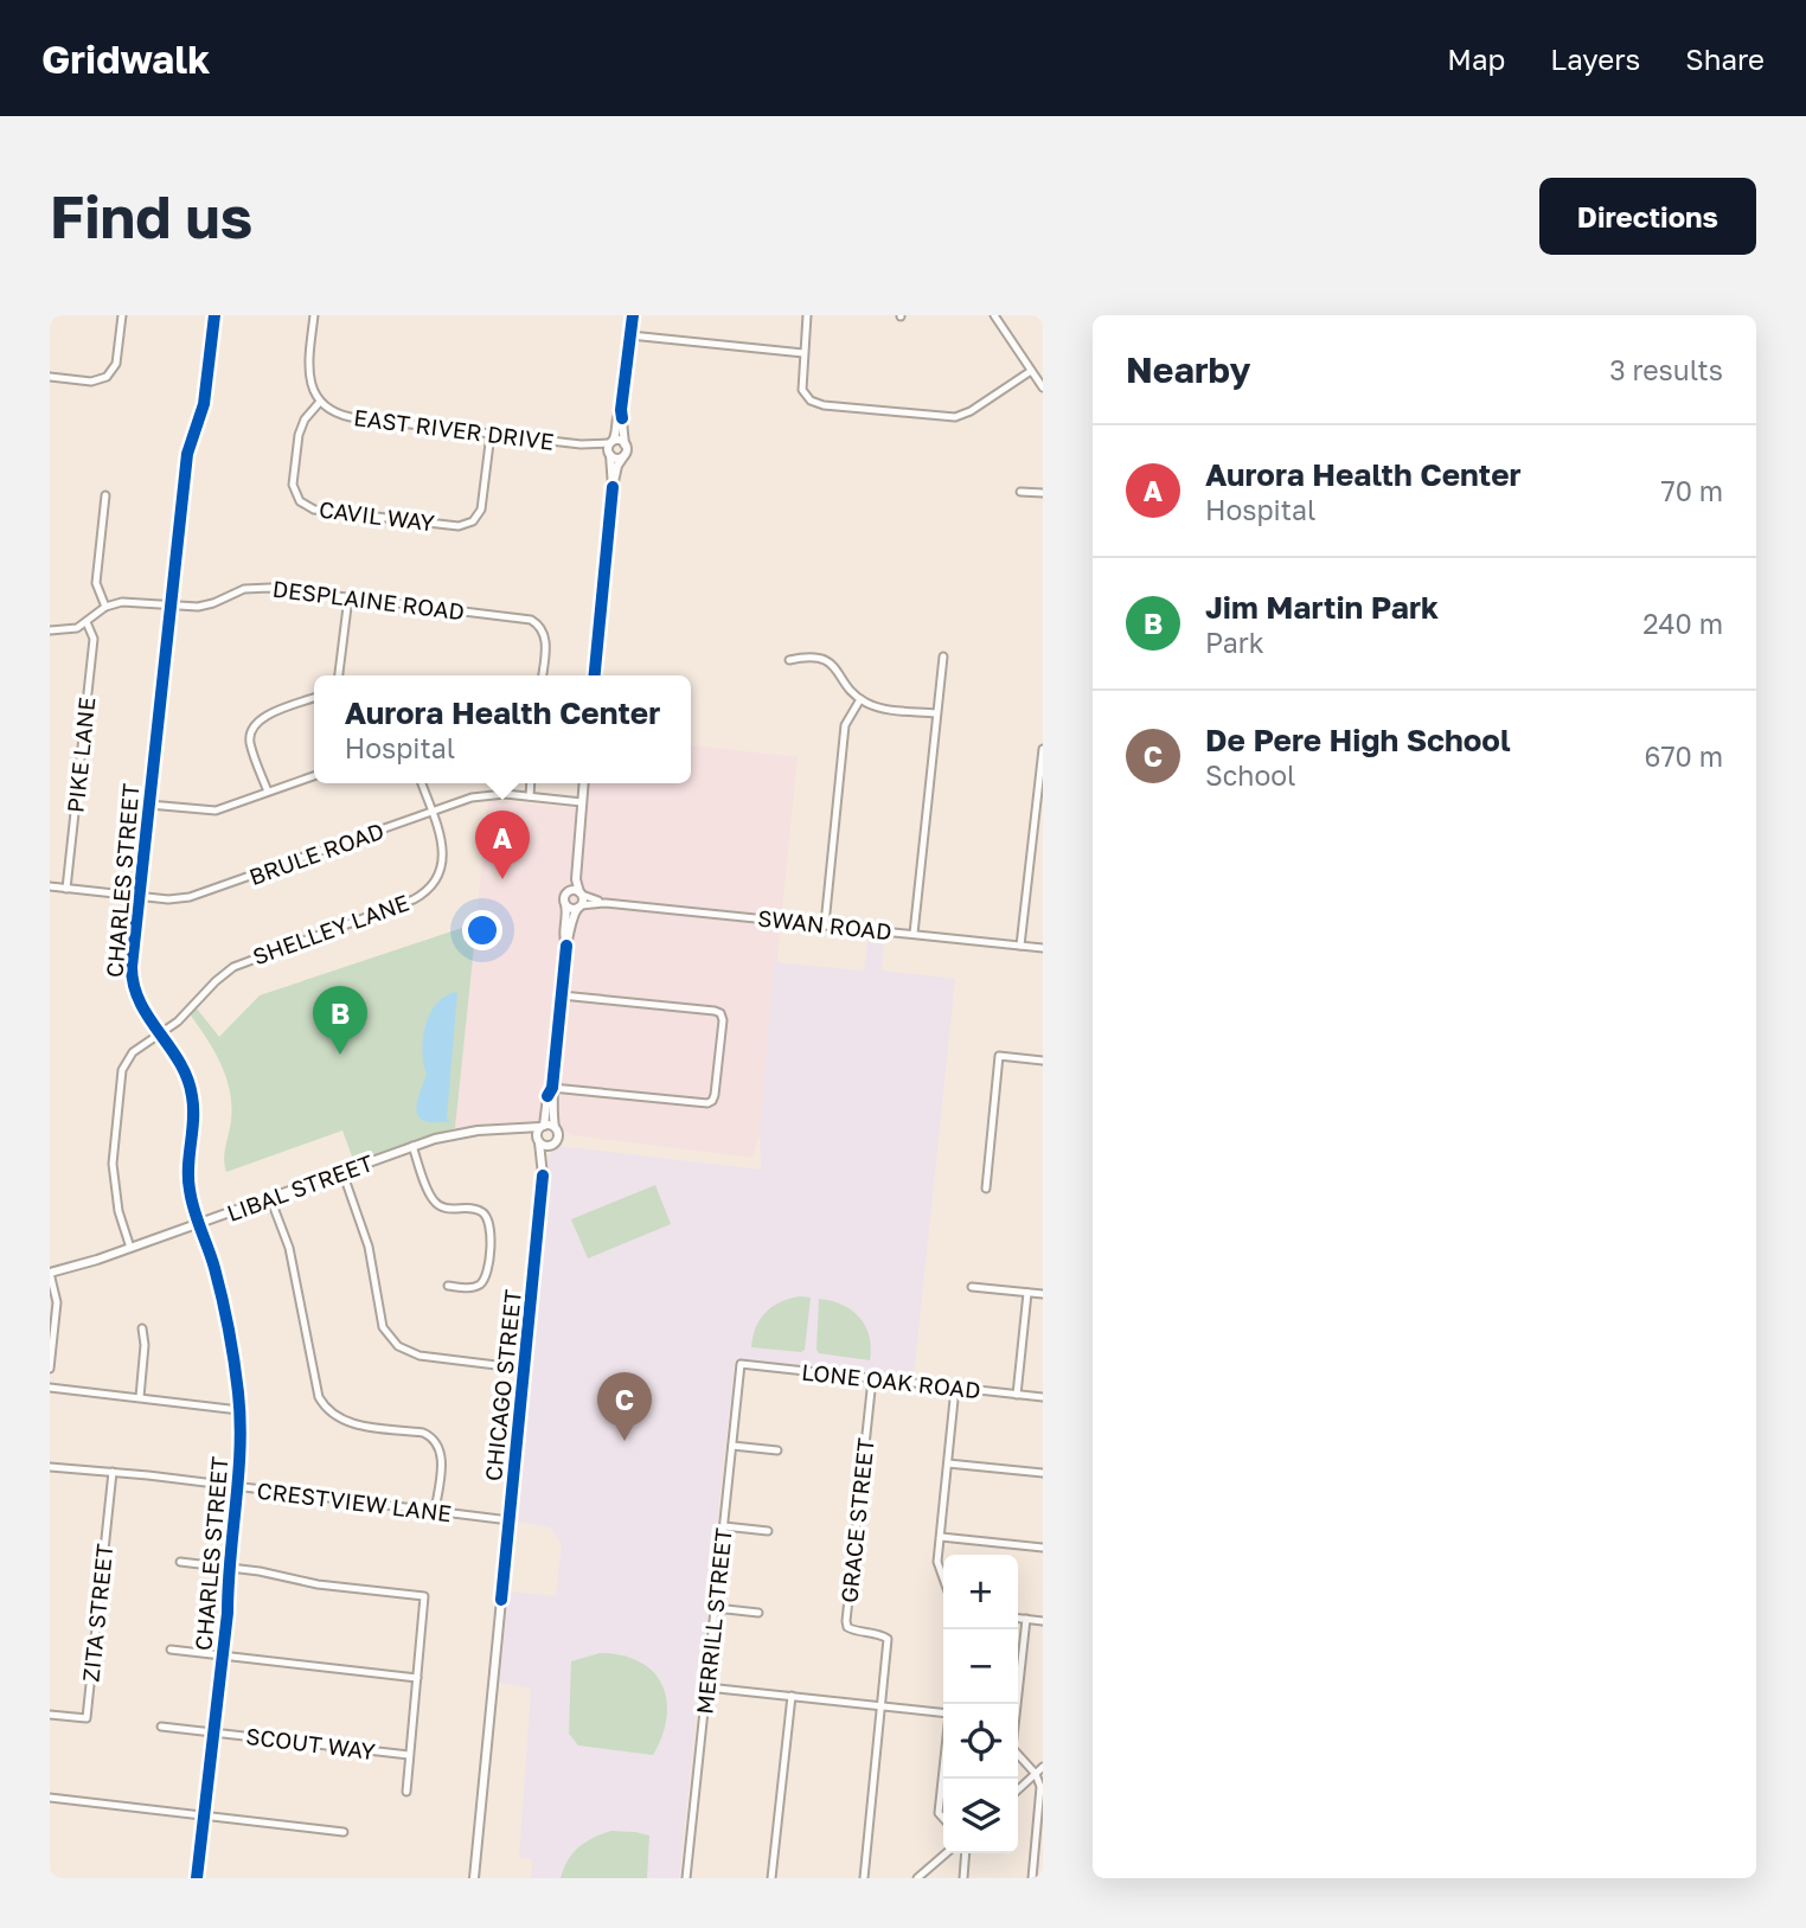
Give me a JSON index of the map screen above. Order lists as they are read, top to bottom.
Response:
{
  "streets": {
    "street": [
      "EAST RIVER DRIVE",
      "CAVIL WAY",
      "DESPLAINE ROAD",
      "PIKE LANE",
      "BRULE ROAD",
      "CHARLES STREET",
      "SWAN ROAD",
      "SHELLEY LANE",
      "LIBAL STREET",
      "LONE OAK ROAD",
      "CHICAGO STREET",
      "CRESTVIEW LANE",
      "GRACE STREET",
      "ZITA STREET",
      "MERRILL STREET",
      "SCOUT WAY"
    ]
  },
  "crossings": [
    ["EAST RIVER DRIVE", "CAVIL WAY"],
    ["DESPLAINE ROAD", "CHARLES STREET"],
    ["PIKE LANE", "BRULE ROAD"],
    ["BRULE ROAD", "CHARLES STREET"],
    ["BRULE ROAD", "SHELLEY LANE"],
    ["CHARLES STREET", "SHELLEY LANE"],
    ["CHARLES STREET", "LIBAL STREET"],
    ["CHARLES STREET", "CRESTVIEW LANE"],
    ["CHARLES STREET", "SCOUT WAY"],
    ["SHELLEY LANE", "LIBAL STREET"],
    ["LIBAL STREET", "CHICAGO STREET"],
    ["LONE OAK ROAD", "GRACE STREET"],
    ["LONE OAK ROAD", "MERRILL STREET"],
    ["CHICAGO STREET", "CRESTVIEW LANE"],
    ["CRESTVIEW LANE", "ZITA STREET"]
  ],
  "page": {
    "header": "Gridwalk",
    "nav": ["Map", "Layers", "Share"],
    "buttons": "Directions",
    "title": "Find us",
    "heading": ["Nearby", "3 results"],
    "list": [
      {
        "mark": "A",
        "name": "Aurora Health Center",
        "note": "Hospital",
        "value": "70 m"
      },
      {
        "mark": "B",
        "name": "Jim Martin Park",
        "note": "Park",
        "value": "240 m"
      },
      {
        "mark": "C",
        "name": "De Pere High School",
        "note": "School",
        "value": "670 m"
      }
    ],
    "popup": ["Aurora Health Center", "Hospital"],
    "pins": ["A", "B", "C"],
    "map_buttons": ["+", "−"]
  }
}
